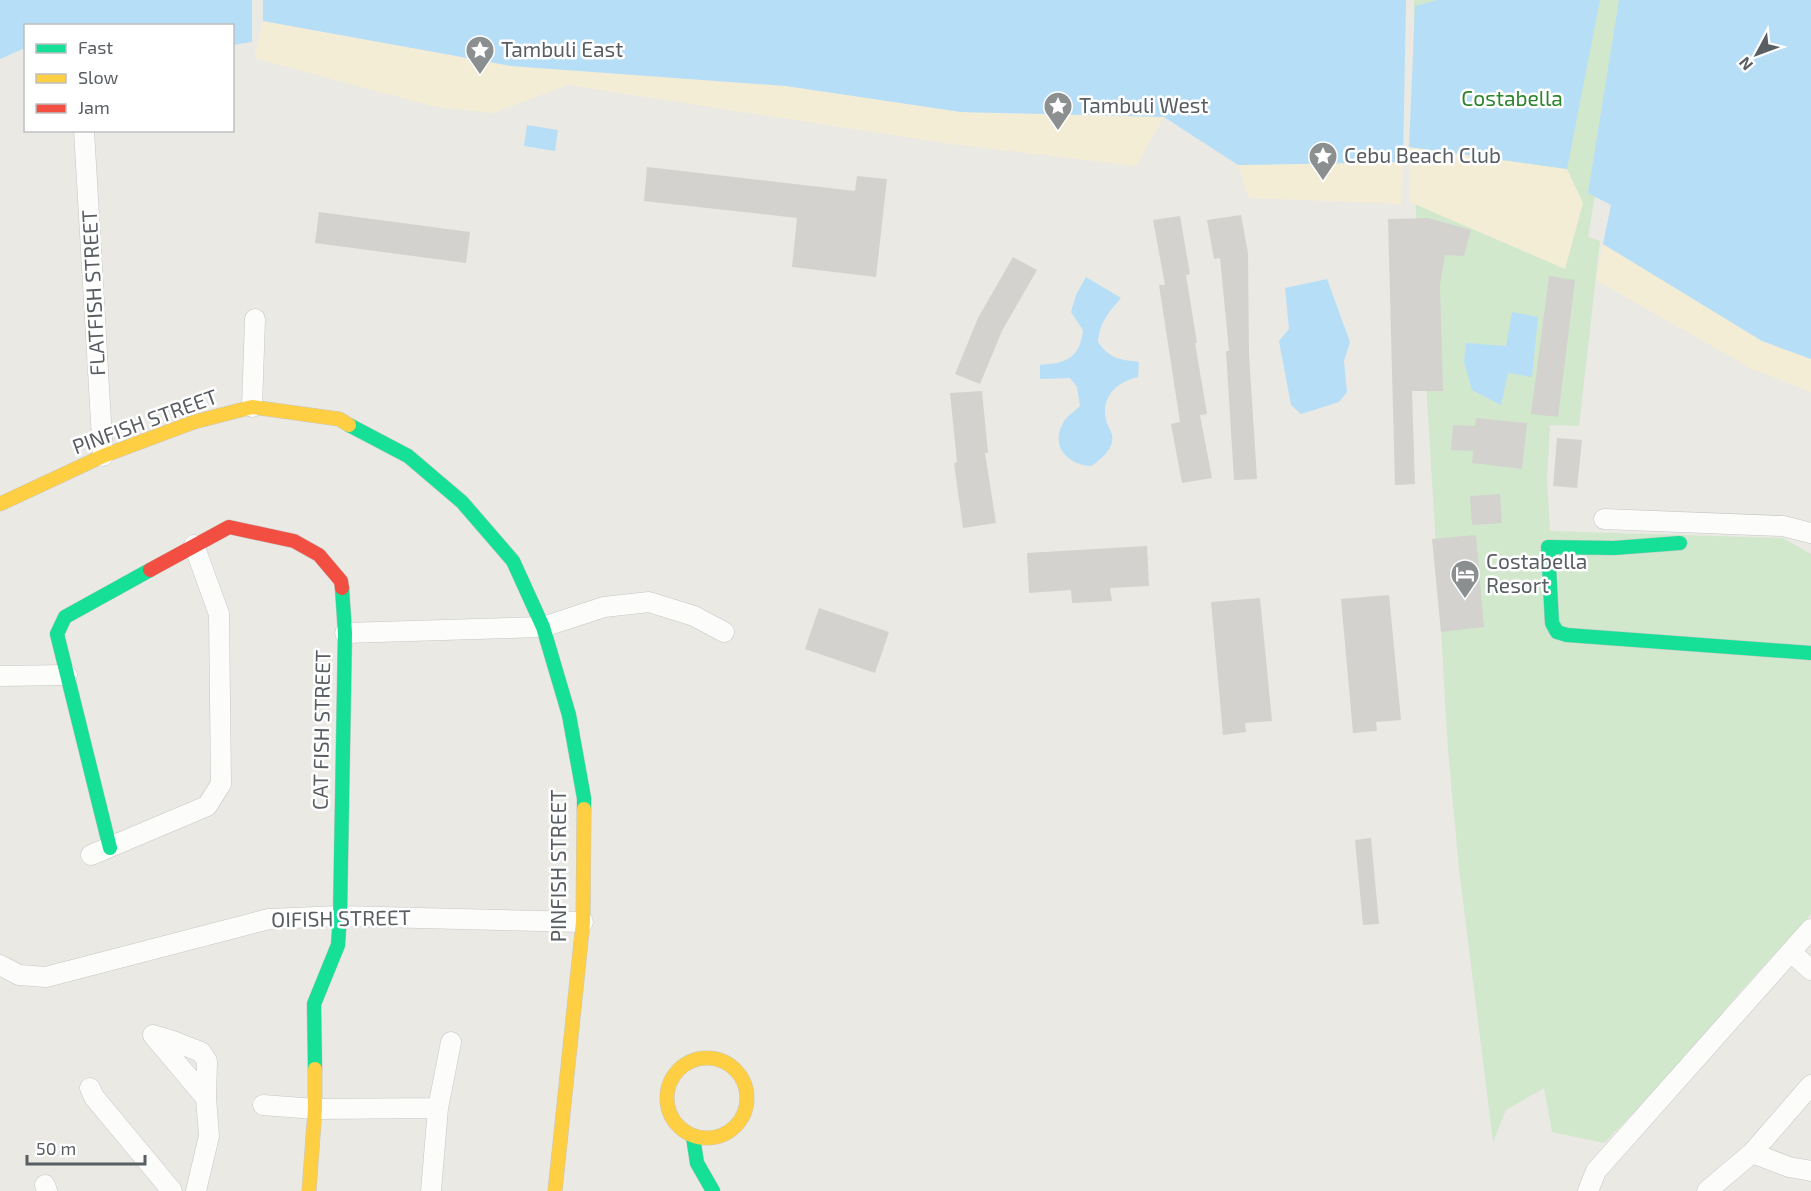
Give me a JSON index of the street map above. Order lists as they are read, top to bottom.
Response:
{
  "streets": {
    "street": [
      "FLATFISH STREET",
      "PINFISH STREET",
      "CAT FISH STREET",
      "OIFISH STREET"
    ]
  },
  "crossings": [
    ["FLATFISH STREET", "PINFISH STREET"],
    ["PINFISH STREET", "OIFISH STREET"],
    ["CAT FISH STREET", "OIFISH STREET"]
  ],
  "parks": ["Costabella"],
  "places": {
    "place": ["Tambuli East", "Tambuli West", "Cebu Beach Club"],
    "hotel": ["Costabella Resort"]
  },
  "legend": ["Fast", "Slow", "Jam"],
  "scale_bar": "50 m",
  "north": "bottom left"
}
